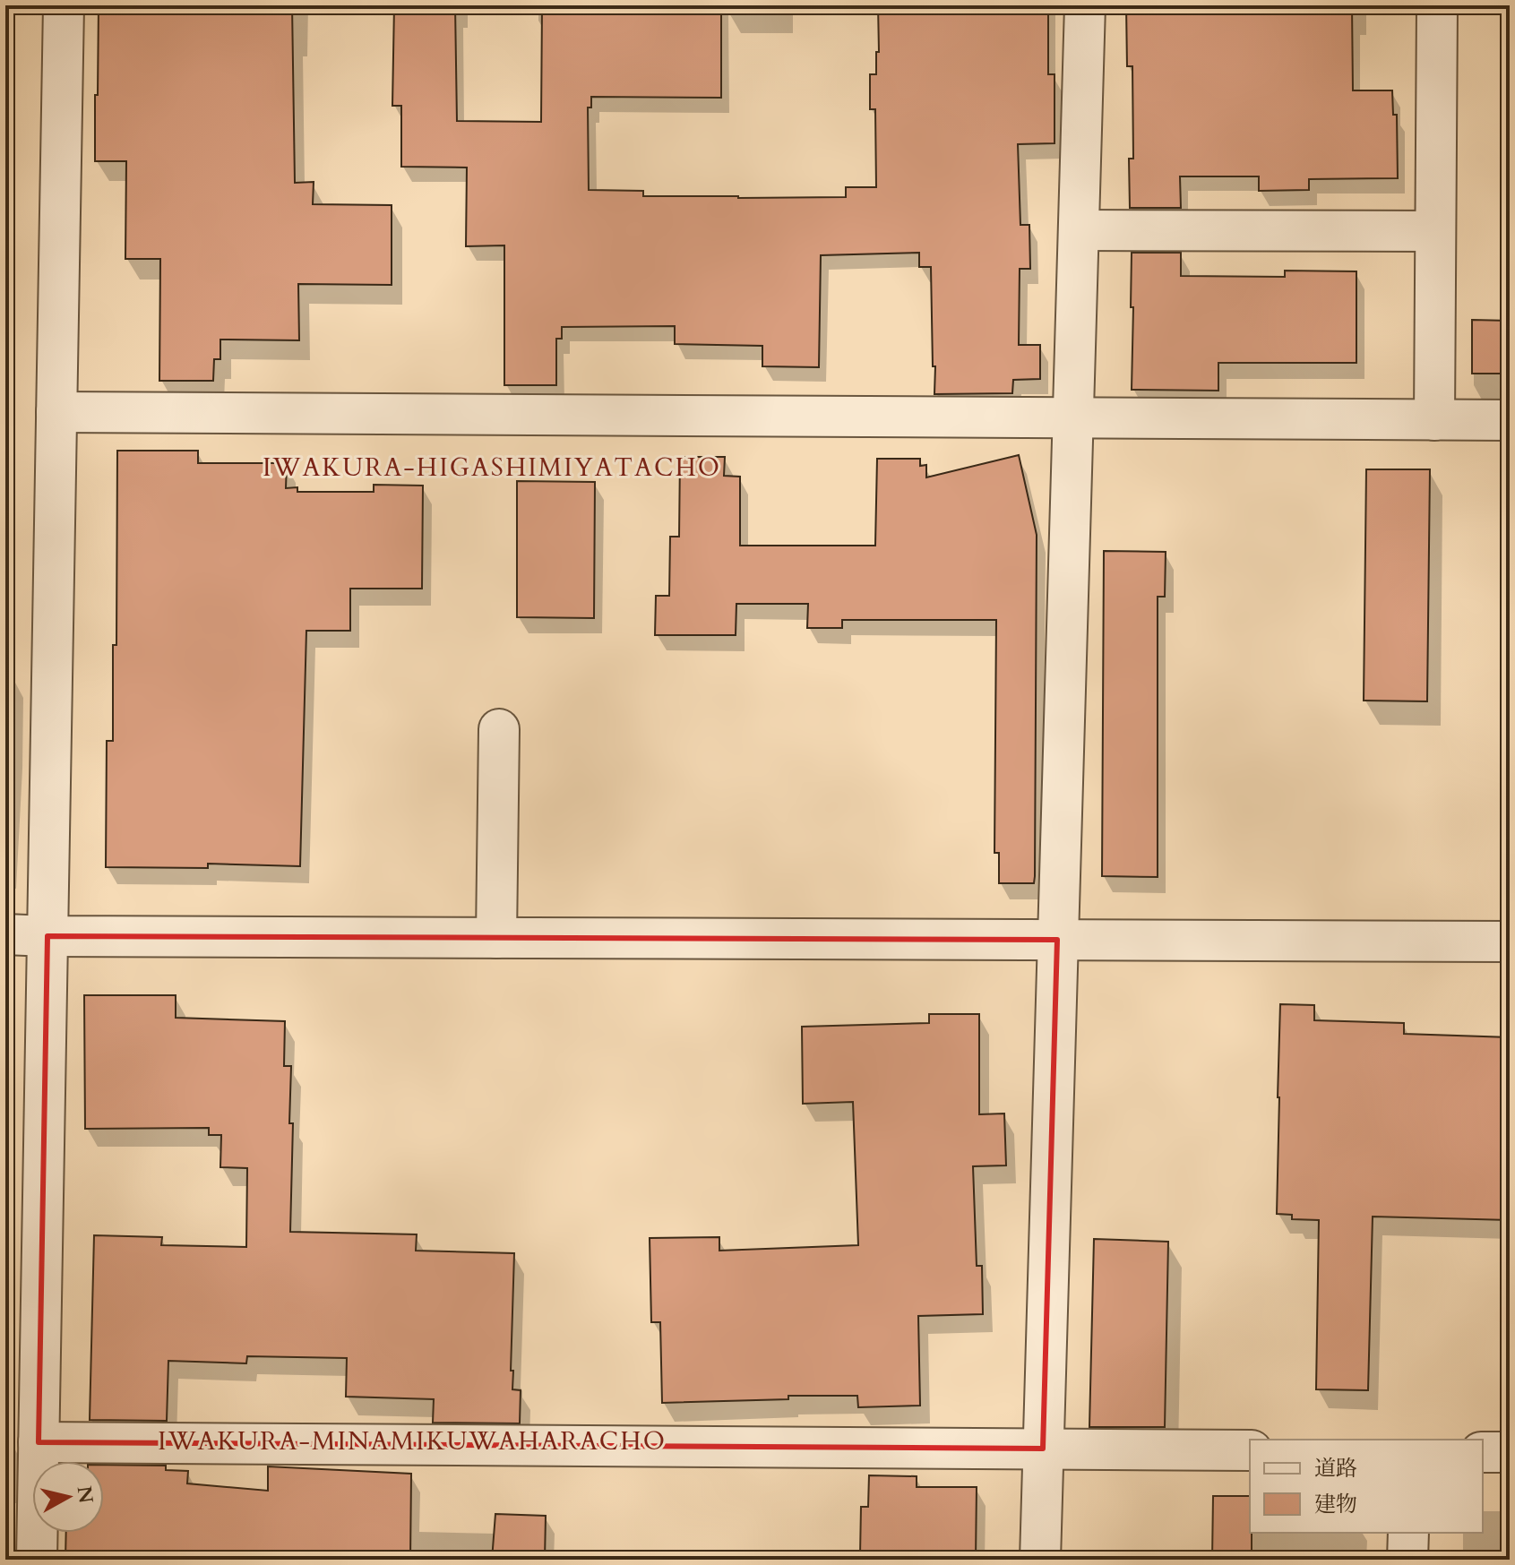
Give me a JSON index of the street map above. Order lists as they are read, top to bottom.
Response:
{
  "districts": ["IWAKURA-HIGASHIMIYATACHO", "IWAKURA-MINAMIKUWAHARACHO"],
  "legend": ["道路", "建物"],
  "north": "right"
}
